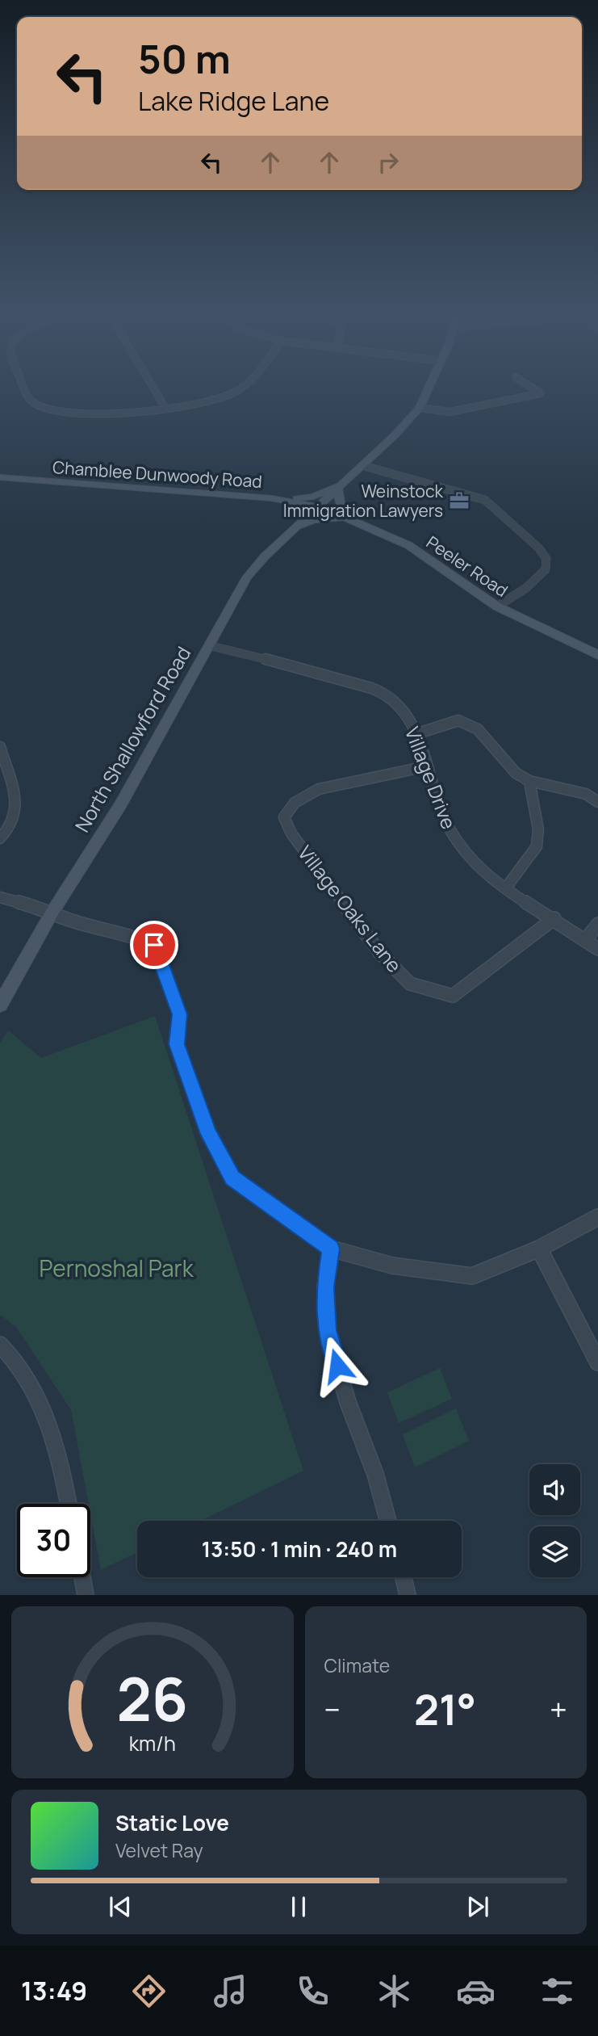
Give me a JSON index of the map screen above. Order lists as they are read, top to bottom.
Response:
{
  "streets": {
    "street": [
      "Chamblee Dunwoody Road",
      "Peeler Road",
      "North Shallowford Road",
      "Village Drive",
      "Village Oaks Lane"
    ]
  },
  "crossings": [
    ["Chamblee Dunwoody Road", "Peeler Road"],
    ["Chamblee Dunwoody Road", "North Shallowford Road"],
    ["Peeler Road", "North Shallowford Road"],
    ["North Shallowford Road", "Village Drive"],
    ["Village Drive", "Village Oaks Lane"]
  ],
  "parks": ["Pernoshal Park"],
  "places": {
    "office": ["Weinstock Immigration Lawyers"]
  },
  "page": {
    "turn": ["50 m", "Lake Ridge Lane"],
    "limit": "30",
    "trip": "13:50 · 1 min · 240 m",
    "tile": "Climate",
    "heat": ["−", "21°", "+"],
    "song": ["Static Love", "Velvet Ray"],
    "tabs": "13:49",
    "gauge": ["26", "km/h"]
  }
}
